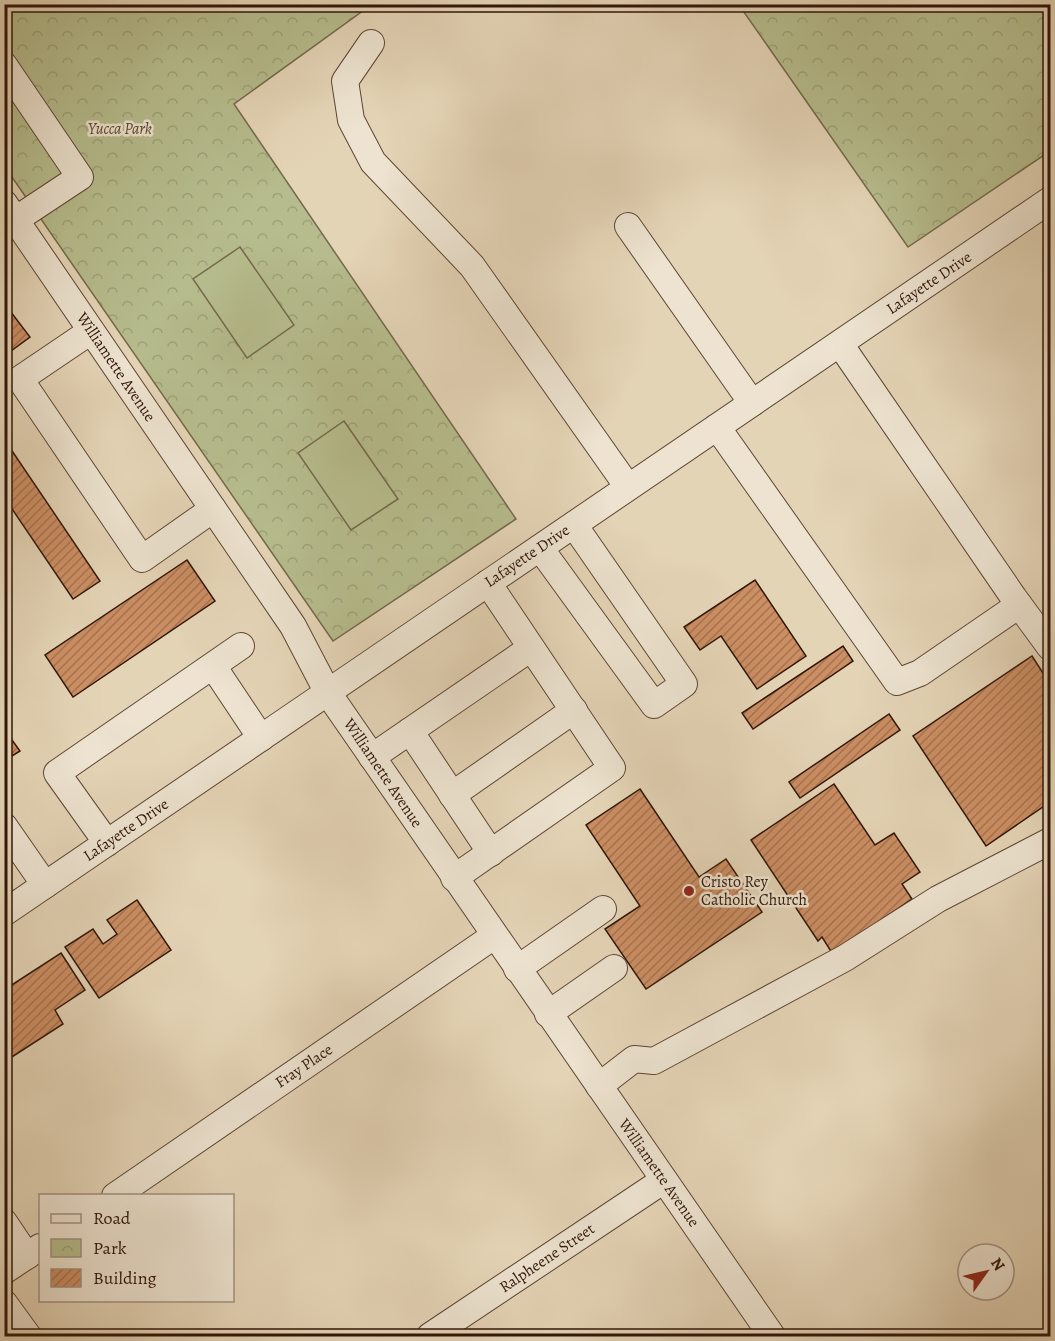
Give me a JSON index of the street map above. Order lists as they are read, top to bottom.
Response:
{
  "streets": {
    "street": [
      "Lafayette Drive",
      "Williamette Avenue",
      "Fray Place",
      "Ralpheene Street"
    ]
  },
  "crossings": [
    ["Lafayette Drive", "Williamette Avenue"],
    ["Williamette Avenue", "Fray Place"],
    ["Williamette Avenue", "Ralpheene Street"]
  ],
  "parks": ["Yucca Park"],
  "places": ["Cristo Rey Catholic Church"],
  "legend": ["Road", "Park", "Building"],
  "north": "top right"
}
